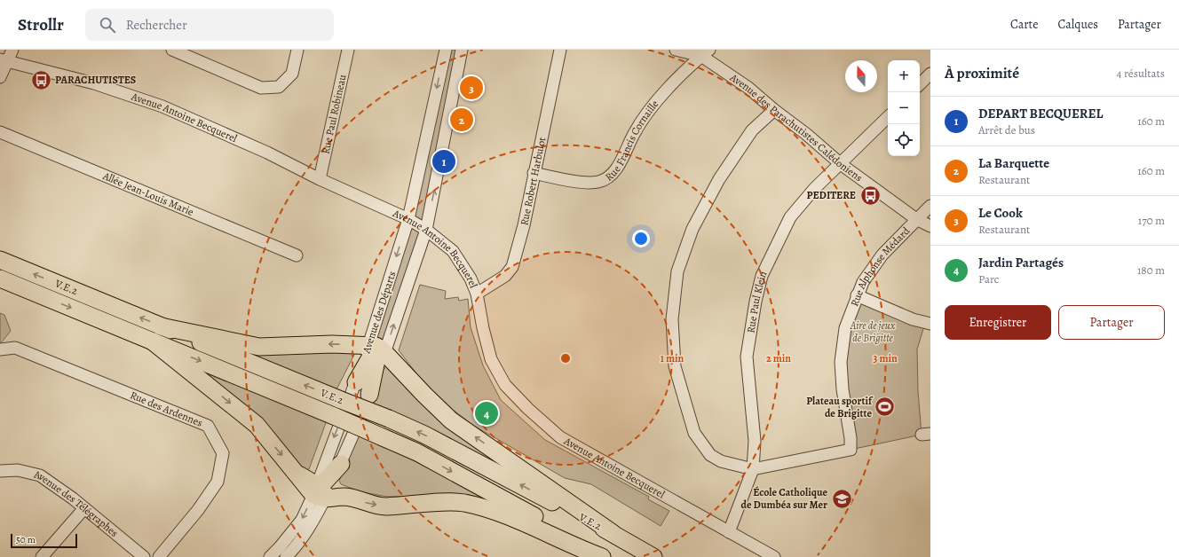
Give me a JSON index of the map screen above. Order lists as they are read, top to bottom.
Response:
{
  "streets": {
    "highway": ["V.E.2"],
    "street": [
      "Rue Paul Robineau",
      "Avenue Antoine Becquerel",
      "Avenue des Parachutistes Calédoniens",
      "Rue Francis Cornaille",
      "Rue Robert Harbulot",
      "Allée Jean-Louis Marie",
      "Rue Alphonse Médard",
      "Rue Paul Klein",
      "Avenue des Départs",
      "Rue des Ardennes",
      "Avenue des Télégraphes"
    ]
  },
  "crossings": [
    ["Rue Paul Robineau", "Avenue Antoine Becquerel"],
    ["Avenue Antoine Becquerel", "Rue Robert Harbulot"],
    ["Avenue Antoine Becquerel", "Rue Paul Klein"],
    ["Avenue Antoine Becquerel", "Avenue des Départs"],
    ["Avenue des Parachutistes Calédoniens", "Rue Francis Cornaille"],
    ["Avenue des Parachutistes Calédoniens", "Rue Alphonse Médard"],
    ["Avenue des Parachutistes Calédoniens", "Rue Paul Klein"],
    ["Rue Francis Cornaille", "Rue Robert Harbulot"],
    ["Rue Alphonse Médard", "Rue Paul Klein"]
  ],
  "parks": ["Aire de jeux de Brigitte"],
  "places": {
    "bus stop": ["PARACHUTISTES", "PEDITERE"],
    "sports": ["Plateau sportif de Brigitte"],
    "school or university": ["École Catholique de Dumbéa sur Mer"]
  },
  "scale_bar": "50 m",
  "north": "top",
  "page": {
    "header": "Strollr",
    "search": "Rechercher",
    "nav": ["Carte", "Calques", "Partager"],
    "heading": ["À proximité", "4 résultats"],
    "map_buttons": ["+", "−"],
    "pins": [
      "3",
      "2",
      "1",
      "4"
    ],
    "list": [
      {
        "mark": "1",
        "name": "DEPART BECQUEREL",
        "note": "Arrêt de bus",
        "value": "160 m"
      },
      {
        "mark": "2",
        "name": "La Barquette",
        "note": "Restaurant",
        "value": "160 m"
      },
      {
        "mark": "3",
        "name": "Le Cook",
        "note": "Restaurant",
        "value": "170 m"
      },
      {
        "mark": "4",
        "name": "Jardin Partagés",
        "note": "Parc",
        "value": "180 m"
      }
    ],
    "buttons": ["Enregistrer", "Partager"],
    "scale": "50 m"
  },
  "rings": ["1 min", "2 min", "3 min"]
}
